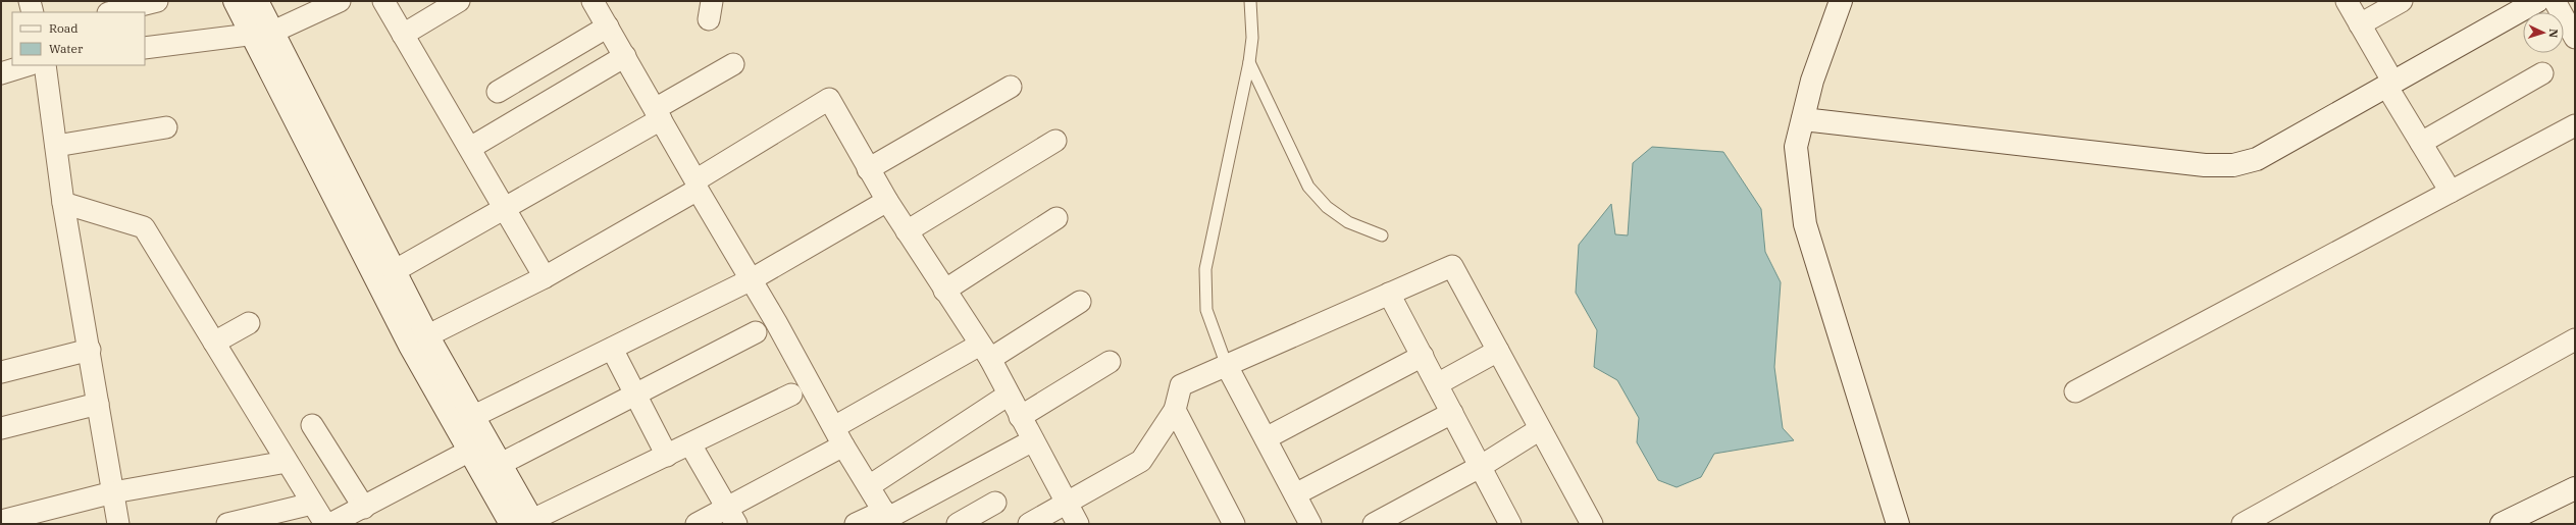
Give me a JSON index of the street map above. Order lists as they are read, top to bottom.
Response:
{
  "legend": ["Road", "Water"],
  "north": "right"
}
